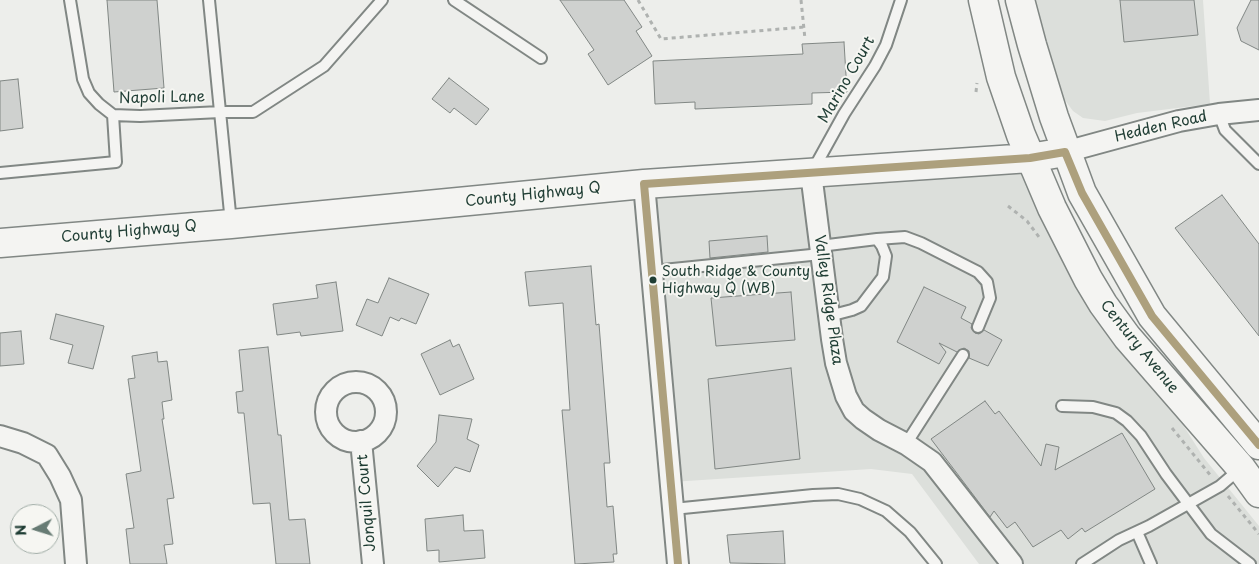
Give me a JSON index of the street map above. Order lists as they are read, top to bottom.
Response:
{
  "streets": {
    "main road": ["County Highway Q", "Century Avenue"],
    "street": ["Hedden Road", "Valley Ridge Plaza", "Jonquil Court"],
    "lane": ["Marino Court", "Napoli Lane"]
  },
  "crossings": [
    ["Marino Court", "County Highway Q"],
    ["Marino Court", "Valley Ridge Plaza"],
    ["Hedden Road", "County Highway Q"],
    ["Hedden Road", "Century Avenue"],
    ["County Highway Q", "Valley Ridge Plaza"],
    ["County Highway Q", "Century Avenue"]
  ],
  "places": ["South Ridge & County Highway Q (WB)"],
  "north": "left"
}
